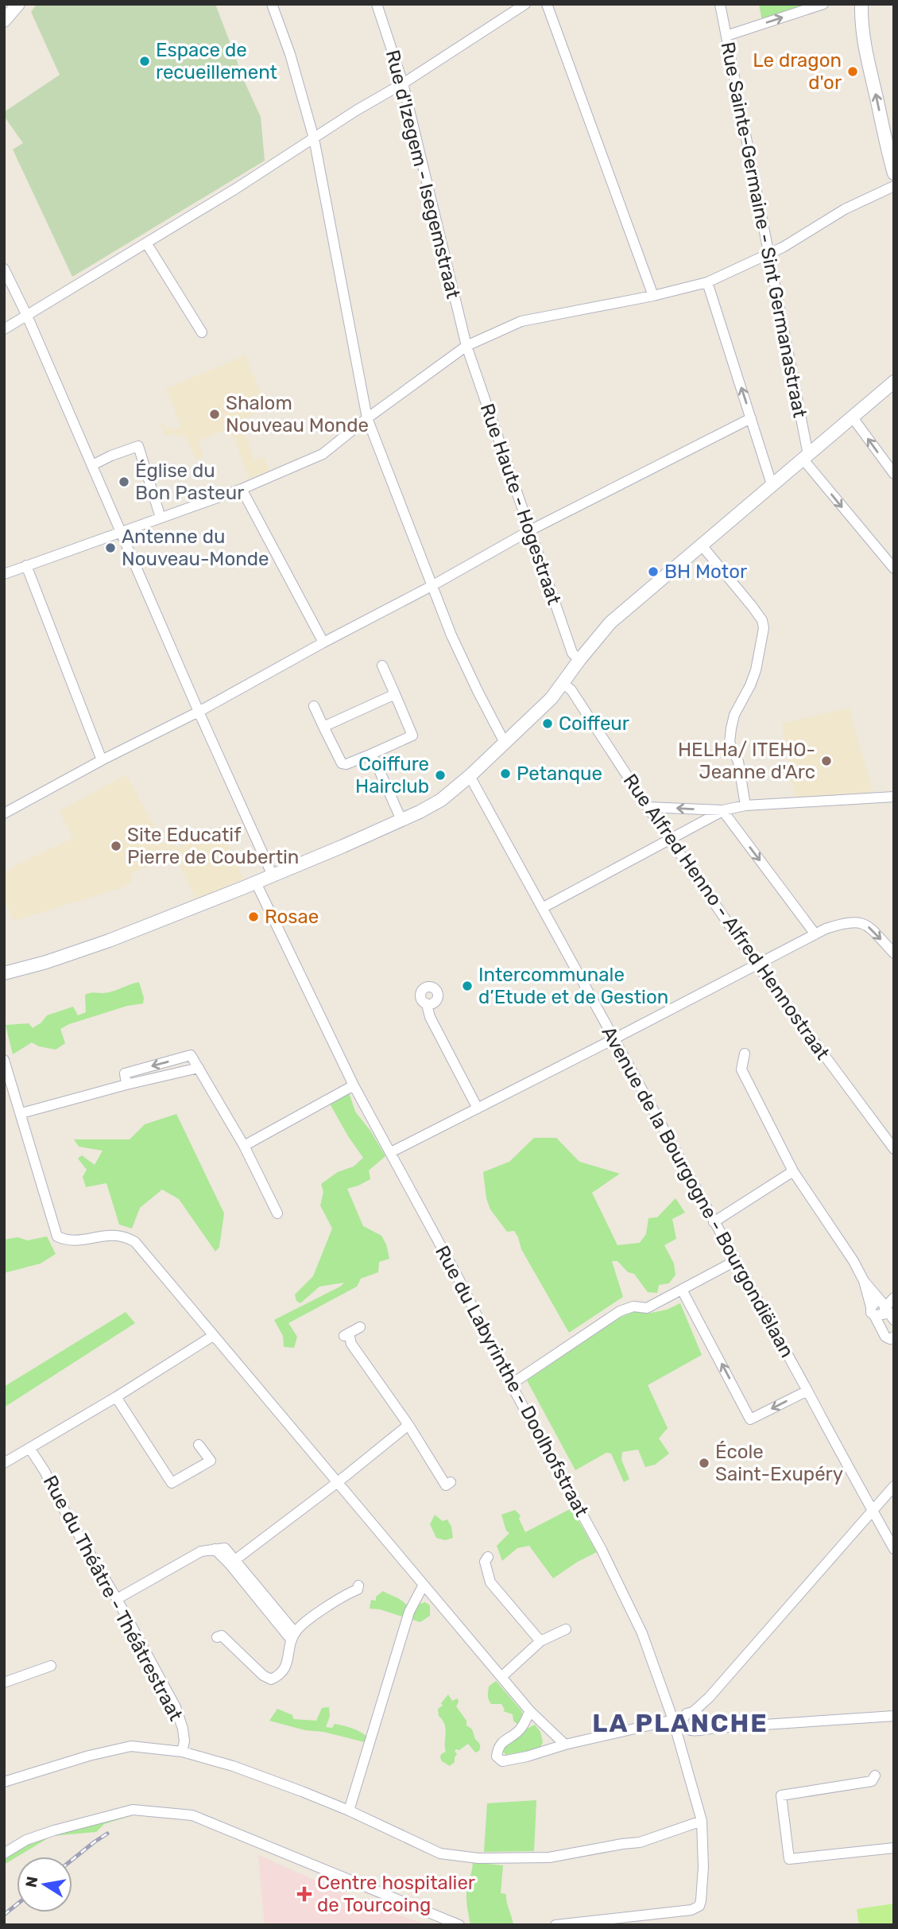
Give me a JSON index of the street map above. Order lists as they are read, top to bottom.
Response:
{
  "streets": {
    "street": [
      "Rue d'Izegem - Isegemstraat",
      "Rue Sainte-Germaine - Sint Germanastraat",
      "Rue Haute - Hogestraat",
      "Rue Alfred Henno - Alfred Hennostraat",
      "Avenue de la Bourgogne - Bourgondiëlaan",
      "Rue du Labyrinthe - Doolhofstraat",
      "Rue du Théâtre - Théâtrestraat"
    ]
  },
  "crossings": [
    ["Rue d'Izegem - Isegemstraat", "Rue Haute - Hogestraat"]
  ],
  "districts": ["LA PLANCHE"],
  "places": {
    "other": [
      "Espace de recueillement",
      "Le dragon d'or",
      "Shalom Nouveau Monde",
      "Église du Bon Pasteur",
      "Antenne du Nouveau-Monde",
      "BH Motor",
      "Coiffeur",
      "HELHa/ ITEHO- Jeanne d'Arc",
      "Petanque",
      "Coiffure Hairclub",
      "Site Educatif Pierre de Coubertin",
      "Rosae",
      "Intercommunale d’Etude et de Gestion",
      "École Saint-Exupéry"
    ],
    "health": ["Centre hospitalier de Tourcoing"]
  },
  "north": "left"
}
